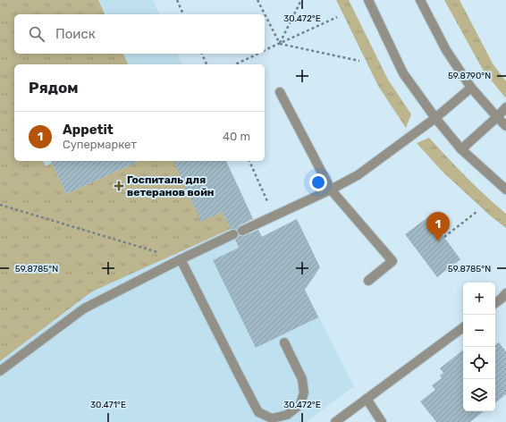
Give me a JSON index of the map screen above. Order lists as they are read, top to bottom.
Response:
{
  "places": {
    "health": ["Госпиталь для ветеранов войн"]
  },
  "page": {
    "search": "Поиск",
    "heading": "Рядом",
    "list": [
      {
        "mark": "1",
        "name": "Appetit",
        "note": "Супермаркет",
        "value": "40 m"
      }
    ],
    "pins": "1",
    "map_buttons": ["+", "−"]
  },
  "coordinates": [
    "30.472°E",
    "59.8790°N",
    "59.8785°N",
    "30.471°E"
  ]
}
